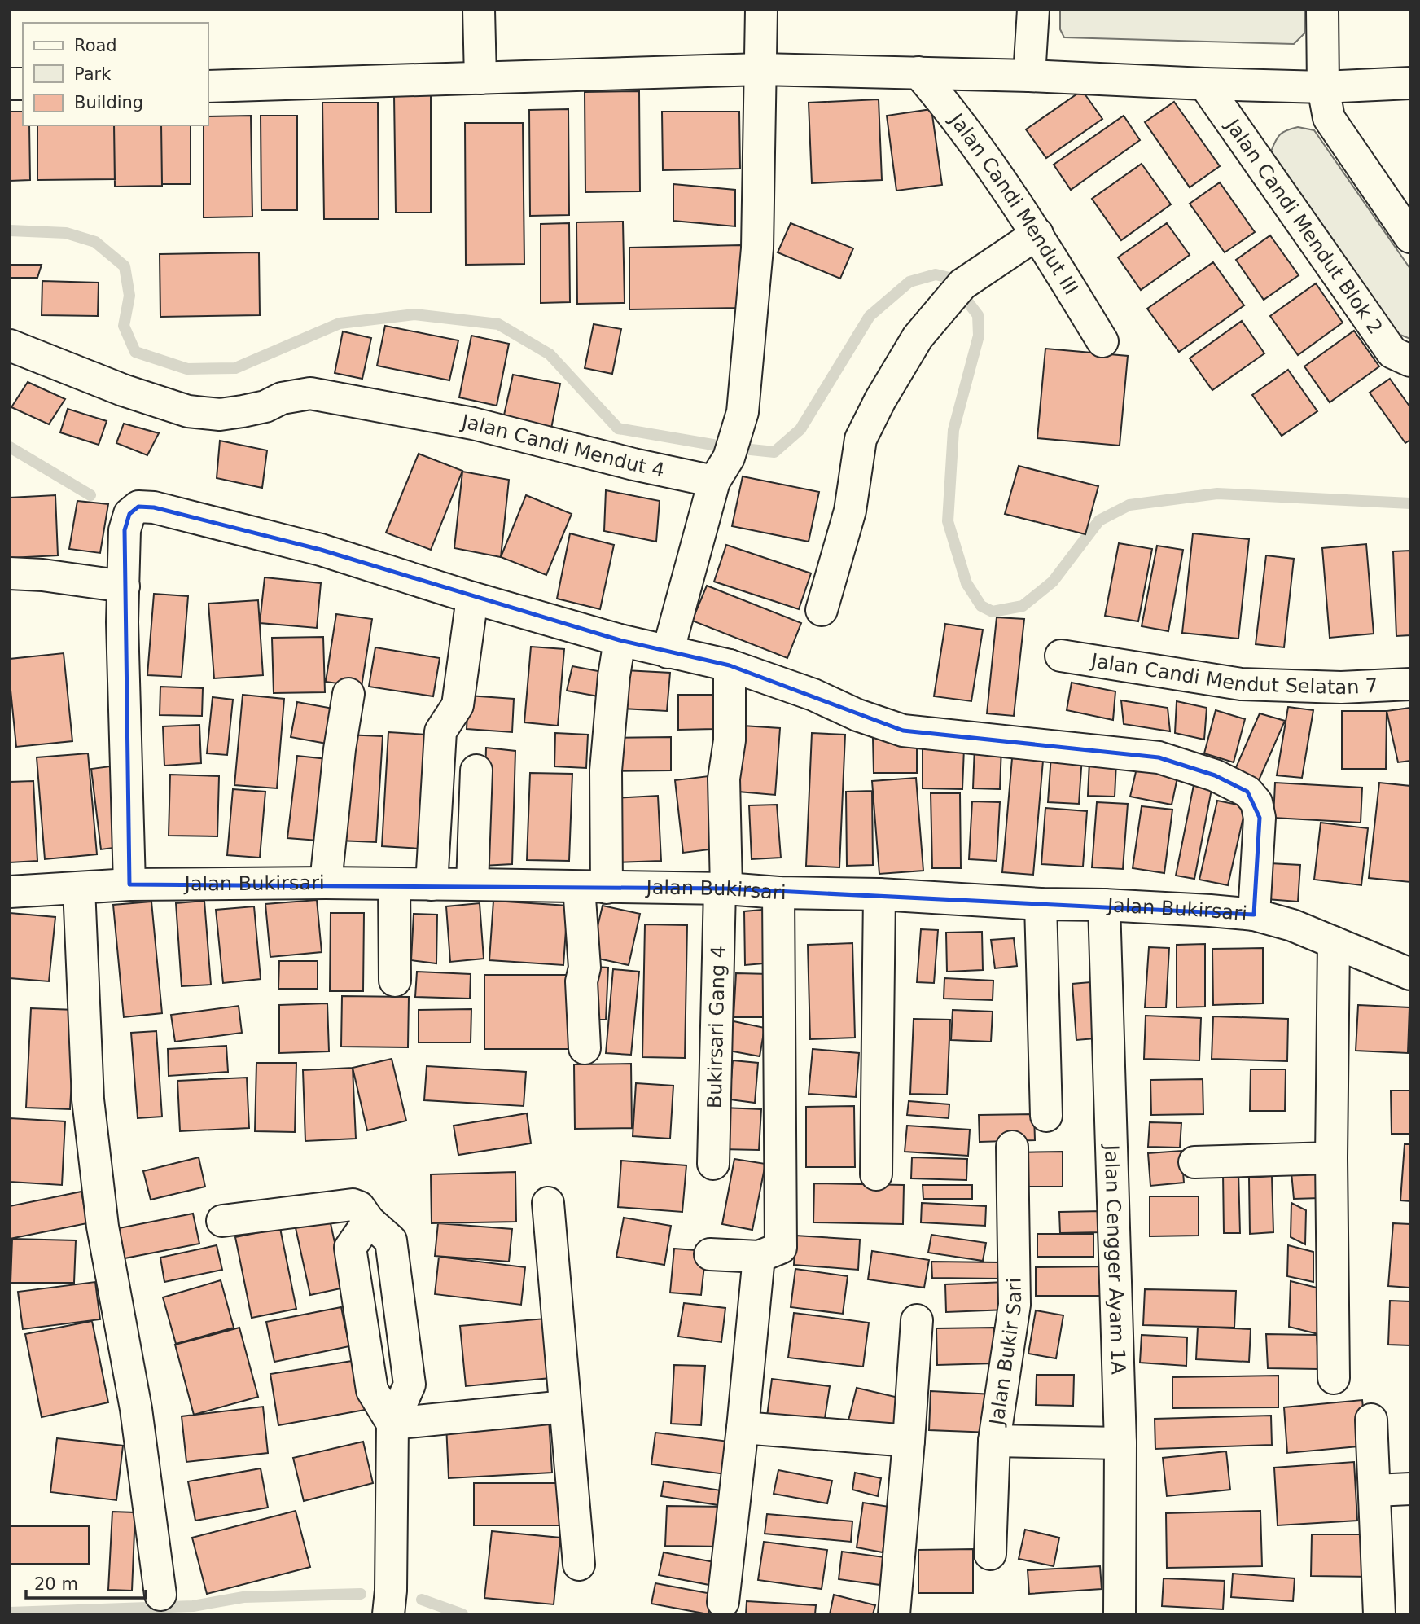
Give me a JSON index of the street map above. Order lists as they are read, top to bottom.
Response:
{
  "streets": {
    "street": [
      "Jalan Candi Mendut III",
      "Jalan Candi Mendut Blok 2",
      "Jalan Candi Mendut 4",
      "Jalan Candi Mendut Selatan 7",
      "Jalan Bukirsari",
      "Bukirsari Gang 4",
      "Jalan Cengger Ayam 1A",
      "Jalan Bukir Sari"
    ]
  },
  "crossings": [
    ["Jalan Bukirsari", "Bukirsari Gang 4"],
    ["Jalan Bukirsari", "Jalan Cengger Ayam 1A"]
  ],
  "legend": ["Road", "Park", "Building"],
  "scale_bar": "20 m"
}
